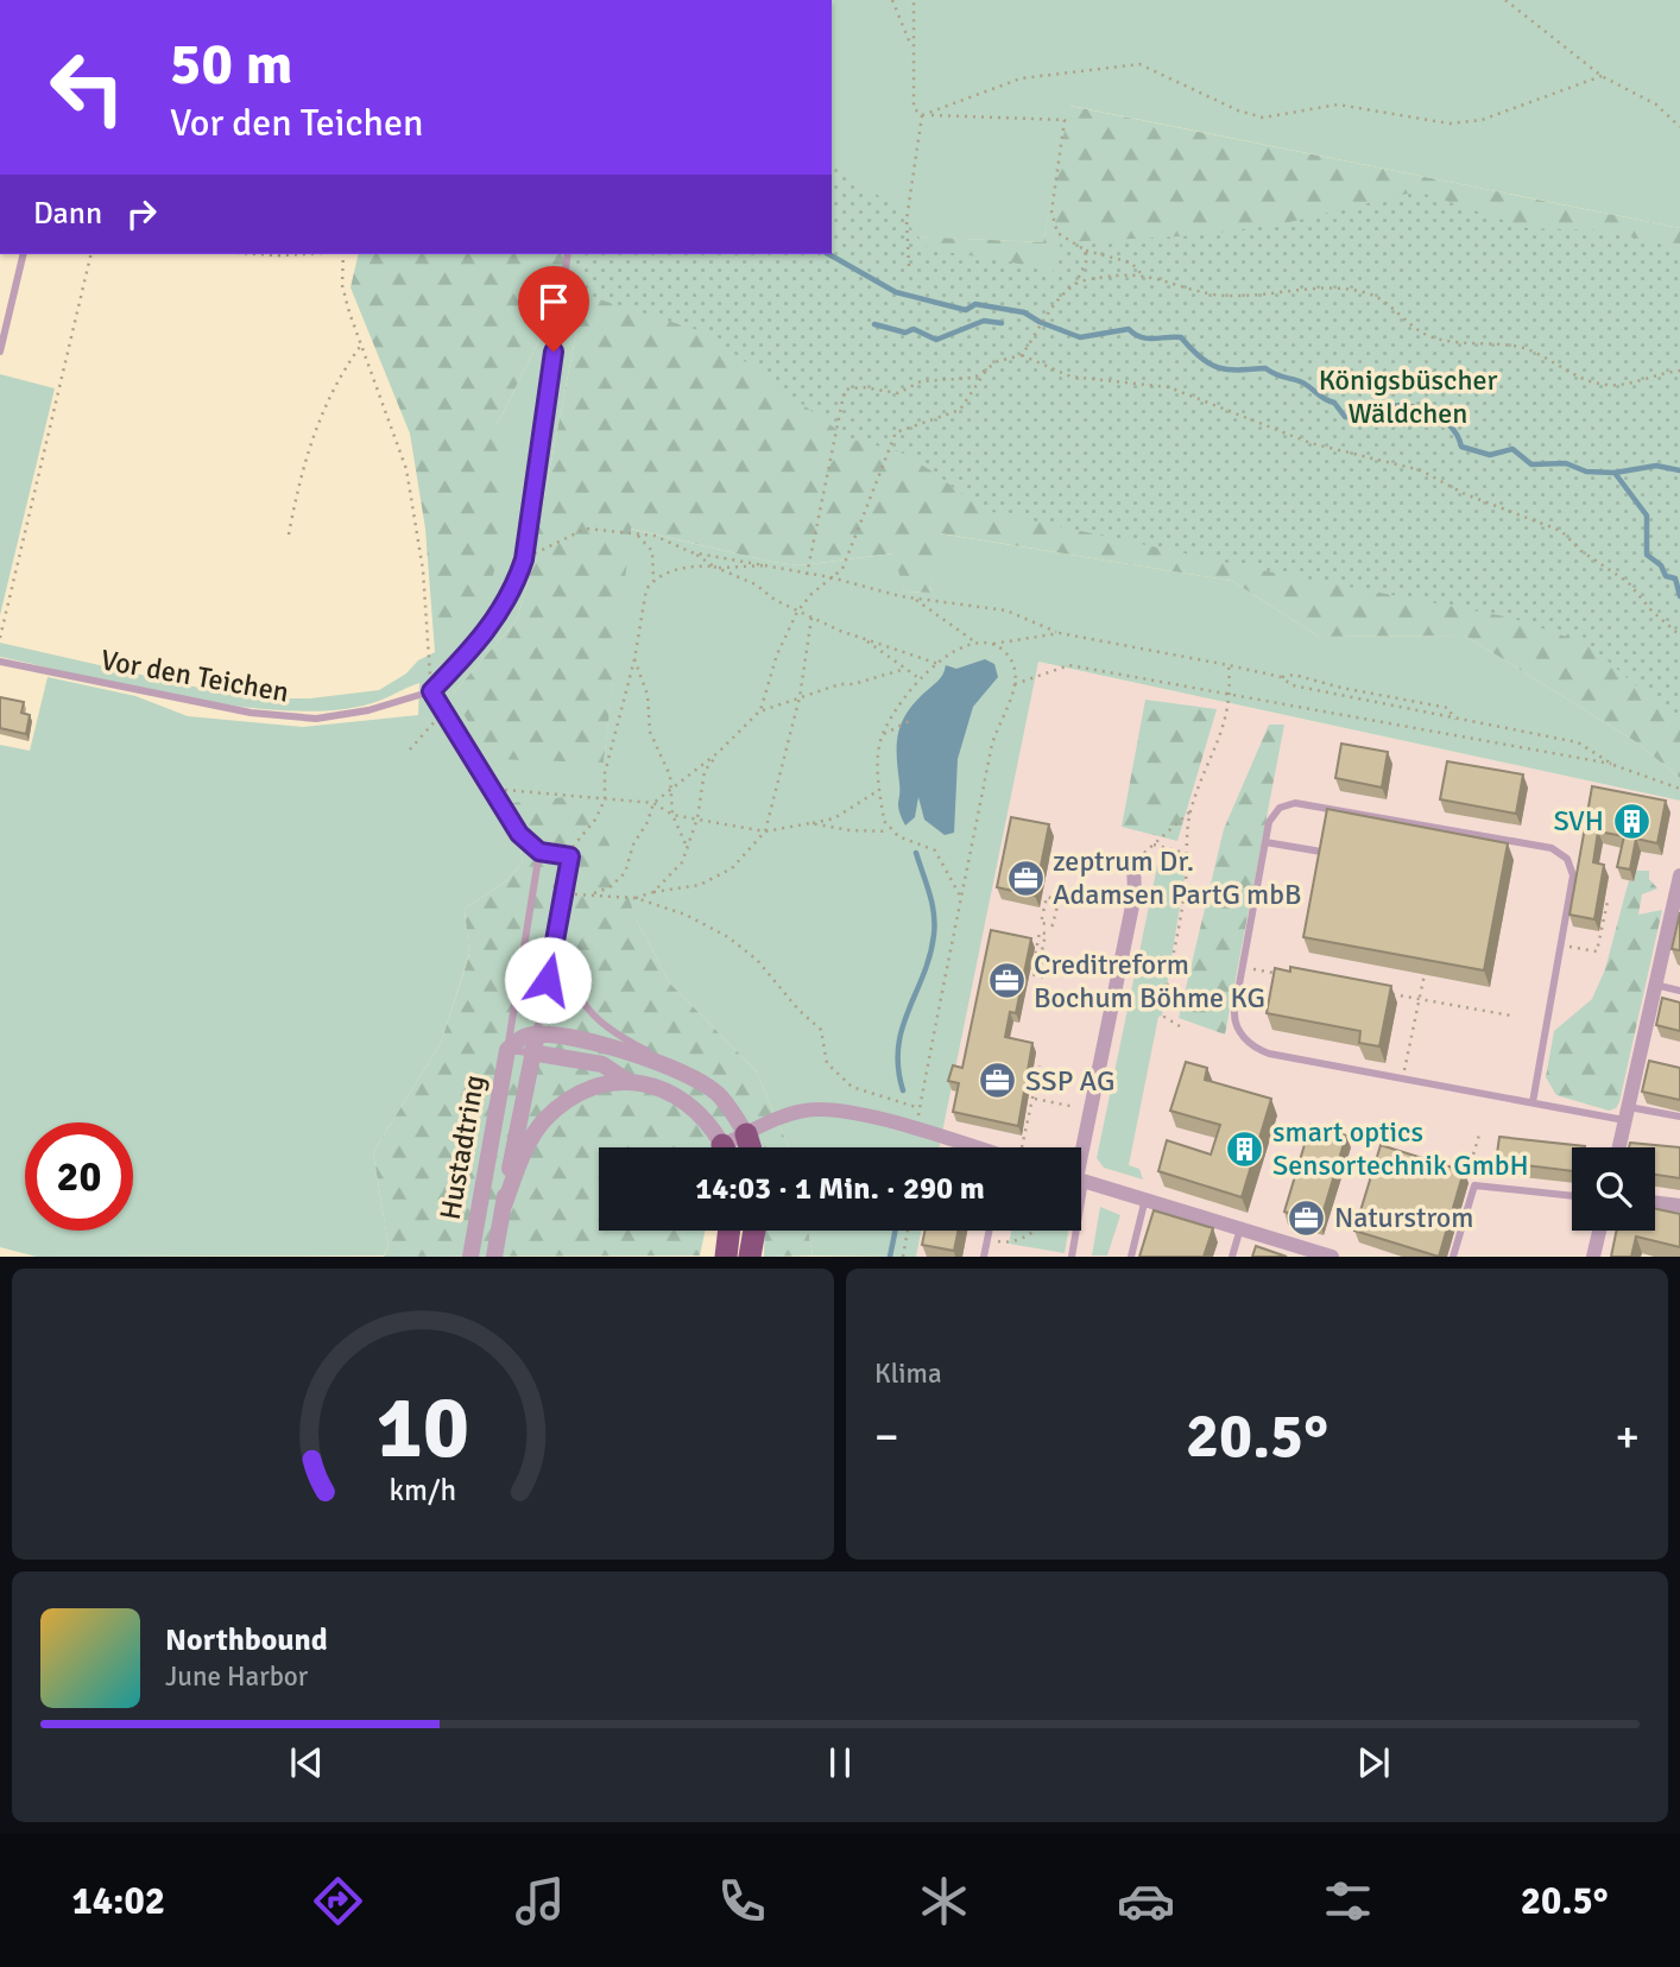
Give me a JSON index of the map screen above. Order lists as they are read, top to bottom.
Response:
{
  "streets": {
    "street": ["Hustadtring"],
    "lane": ["Vor den Teichen"]
  },
  "parks": ["Königsbüscher Wäldchen"],
  "places": {
    "building": ["SVH", "smart optics Sensortechnik GmbH"],
    "office": [
      "zeptrum Dr. Adamsen PartG mbB",
      "Creditreform Bochum Böhme KG",
      "SSP AG",
      "Naturstrom"
    ]
  },
  "page": {
    "turn": ["50 m", "Vor den Teichen"],
    "then": "Dann",
    "limit": "20",
    "trip": "14:03 · 1 Min. · 290 m",
    "tile": "Klima",
    "heat": ["−", "20.5°", "+"],
    "song": ["Northbound", "June Harbor"],
    "tabs": ["14:02", "20.5°"],
    "gauge": ["10", "km/h"]
  }
}
